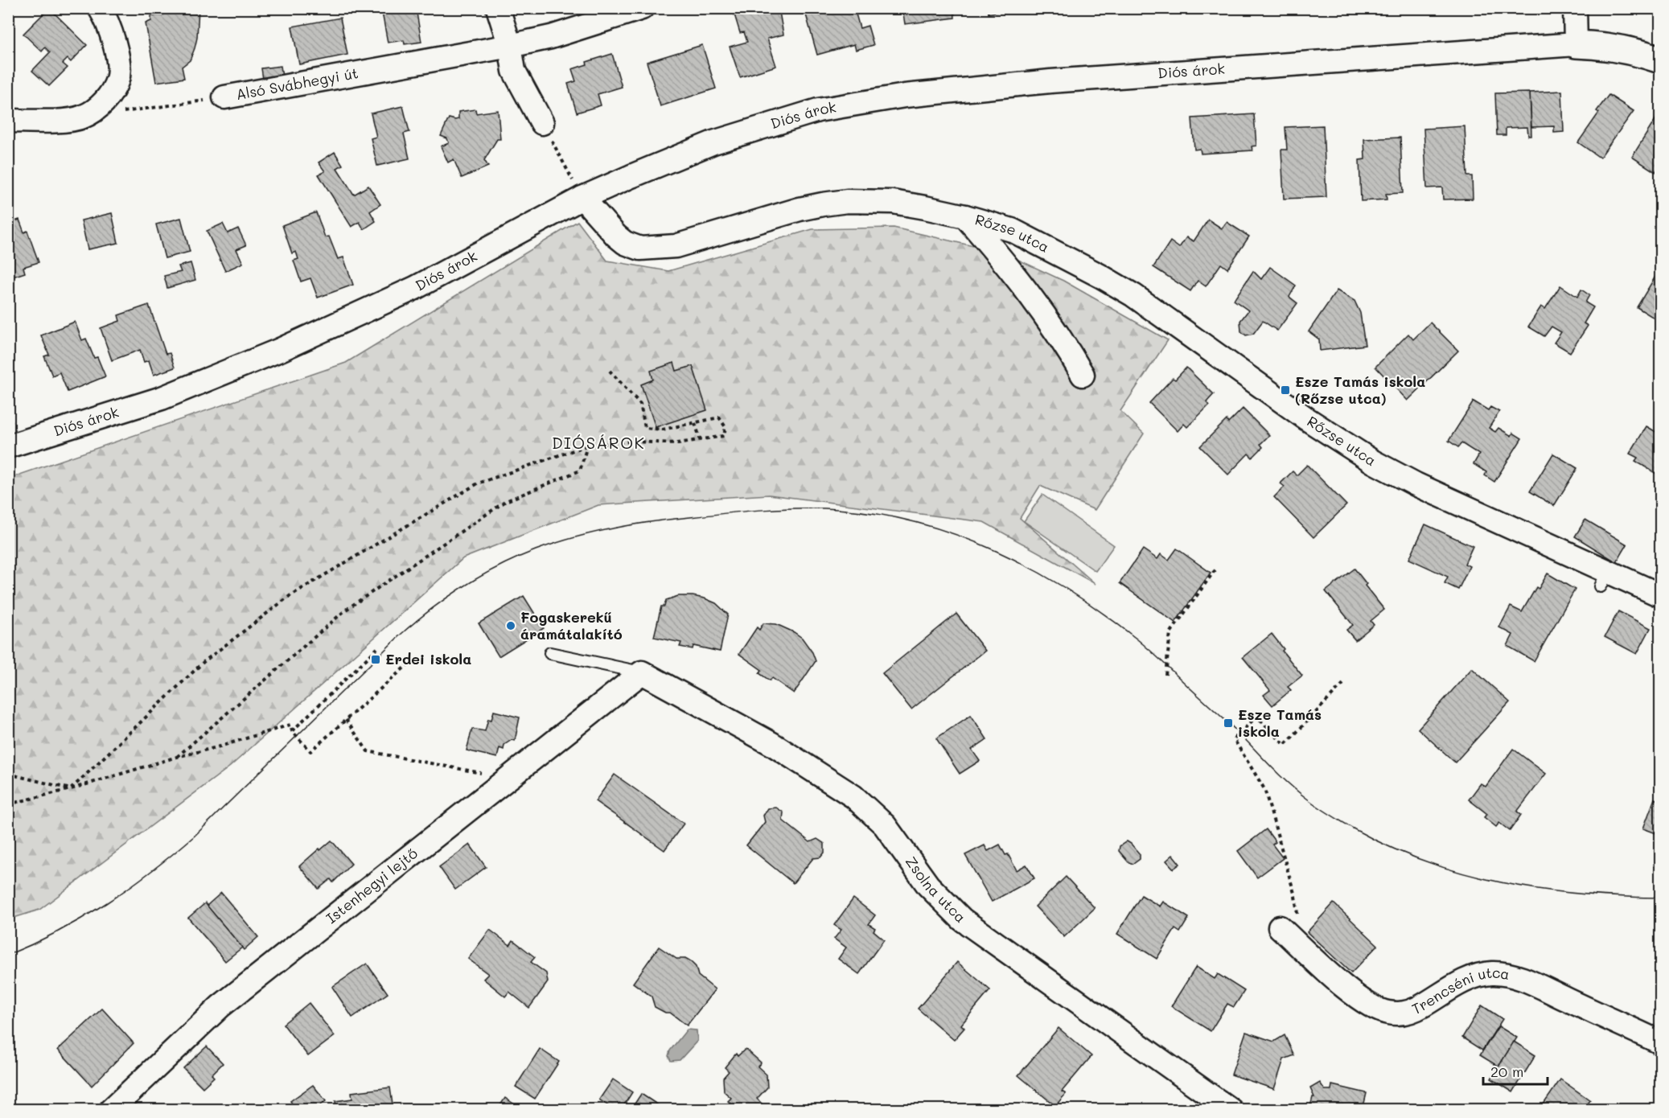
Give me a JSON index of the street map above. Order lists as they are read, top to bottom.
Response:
{
  "streets": {
    "street": [
      "Diós árok",
      "Alsó Svábhegyi út",
      "Rőzse utca",
      "Istenhegyi lejtő",
      "Zsolna utca",
      "Trencséni utca"
    ]
  },
  "crossings": [
    ["Diós árok", "Rőzse utca"],
    ["Istenhegyi lejtő", "Zsolna utca"]
  ],
  "districts": ["DIÓSÁROK"],
  "places": {
    "transit": ["Esze Tamás iskola (Rőzse utca)", "Erdei iskola", "Esze Tamás iskola"],
    "other": ["Fogaskerekű áramátalakító"]
  },
  "scale_bar": "20 m"
}
